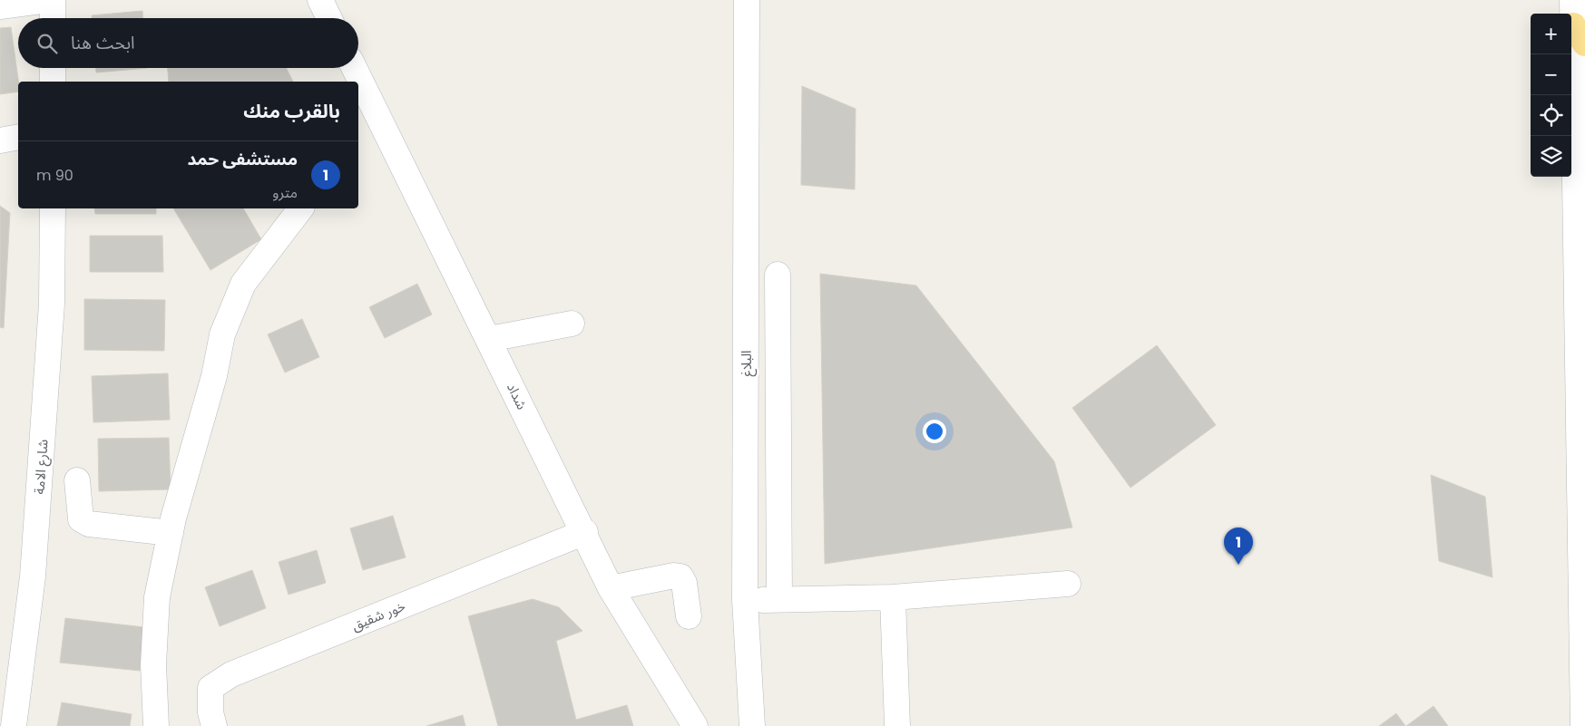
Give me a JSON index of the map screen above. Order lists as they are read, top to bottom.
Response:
{
  "streets": {
    "street": [
      "البلاغ",
      "شداد",
      "شارع الامة",
      "خور شقيق"
    ]
  },
  "crossings": [
    ["شداد", "خور شقيق"]
  ],
  "page": {
    "map_buttons": ["+", "−"],
    "search": "ابحث هنا",
    "heading": "بالقرب منك",
    "list": [
      {
        "mark": "1",
        "name": "مستشفى حمد",
        "note": "مترو",
        "value": "90 m"
      }
    ],
    "pins": "1"
  }
}
